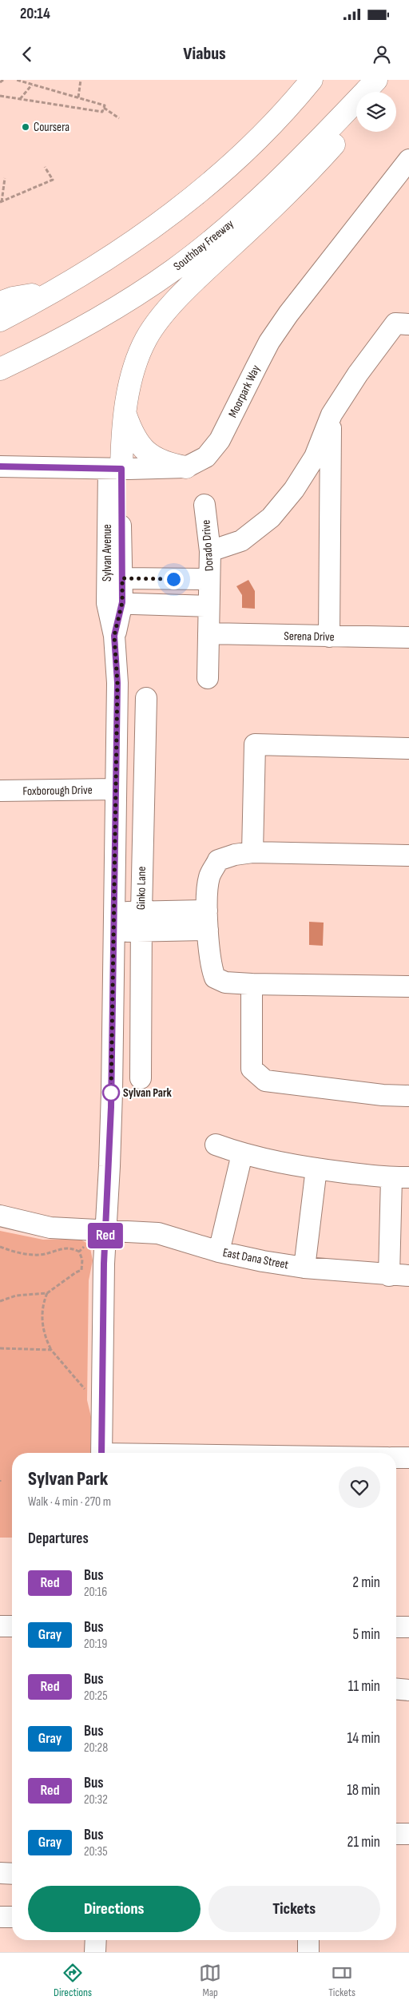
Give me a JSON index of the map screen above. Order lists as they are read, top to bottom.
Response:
{
  "streets": {
    "highway": ["Southbay Freeway"],
    "street": [
      "Moorpark Way",
      "Dorado Drive",
      "Sylvan Avenue",
      "Serena Drive",
      "Foxborough Drive",
      "Ginko Lane",
      "East Dana Street"
    ]
  },
  "crossings": [
    ["Moorpark Way", "Sylvan Avenue"],
    ["Dorado Drive", "Sylvan Avenue"],
    ["Sylvan Avenue", "Foxborough Drive"],
    ["Sylvan Avenue", "East Dana Street"]
  ],
  "places": ["Coursera", "Sylvan Park"],
  "lines": ["bus line Red"],
  "page": {
    "status": "20:14",
    "header": "Viabus",
    "on_map": "Red",
    "heading": [
      ["Sylvan Park", "Walk · 4 min · 270 m"],
      "Departures"
    ],
    "list": [
      {
        "mark": "Red",
        "name": "Bus",
        "note": "20:16",
        "value": "2 min"
      },
      {
        "mark": "Gray",
        "name": "Bus",
        "note": "20:19",
        "value": "5 min"
      },
      {
        "mark": "Red",
        "name": "Bus",
        "note": "20:25",
        "value": "11 min"
      },
      {
        "mark": "Gray",
        "name": "Bus",
        "note": "20:28",
        "value": "14 min"
      },
      {
        "mark": "Red",
        "name": "Bus",
        "note": "20:32",
        "value": "18 min"
      },
      {
        "mark": "Gray",
        "name": "Bus",
        "note": "20:35",
        "value": "21 min"
      }
    ],
    "buttons": ["Directions", "Tickets"],
    "tabs": ["Directions", "Map", "Tickets"]
  }
}
